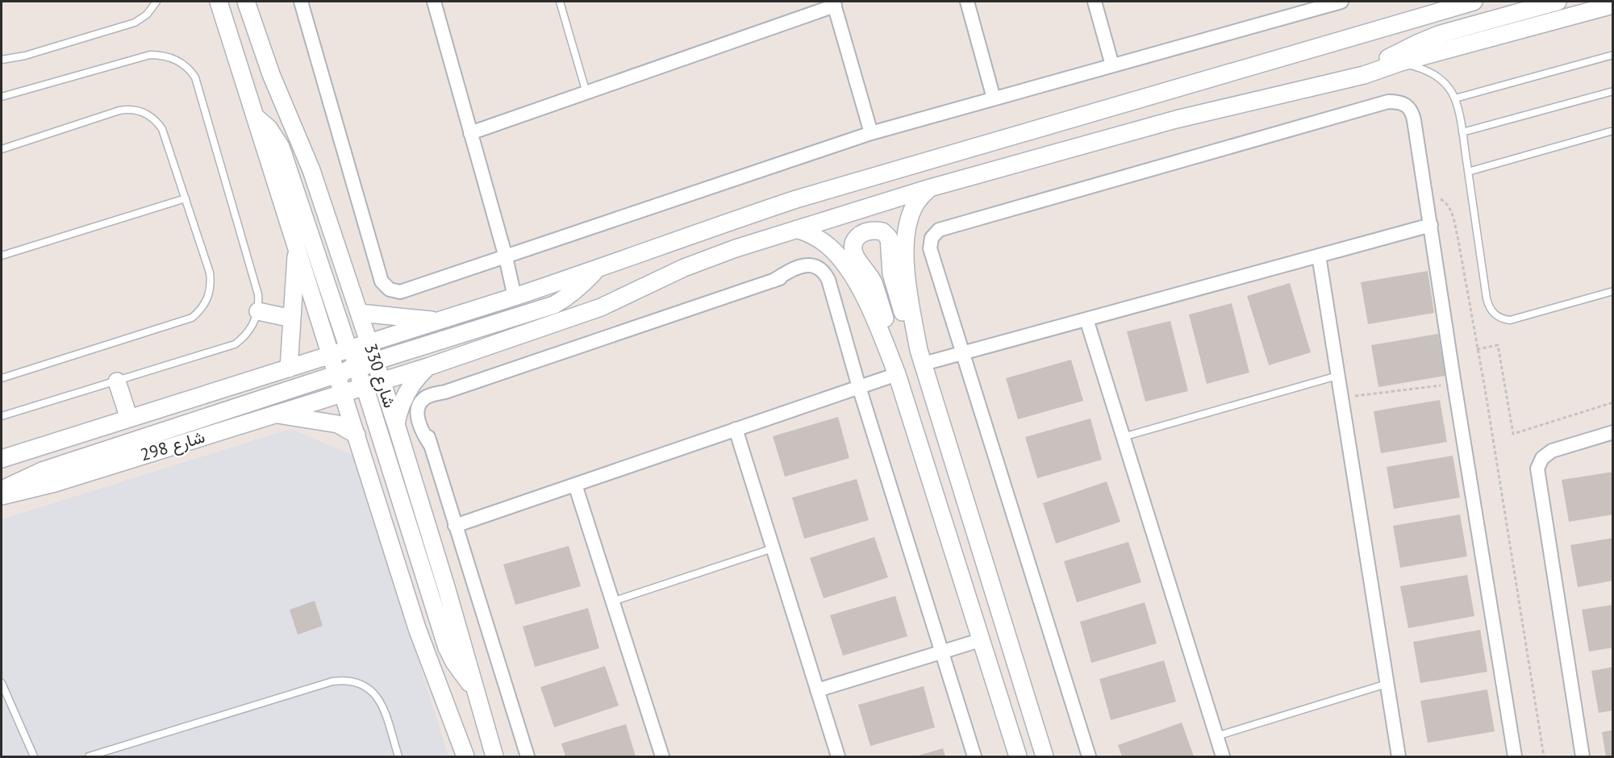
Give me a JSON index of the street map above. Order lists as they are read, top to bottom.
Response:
{
  "streets": {
    "street": ["شارع 330", "شارع 298"]
  },
  "crossings": [
    ["شارع 330", "شارع 298"]
  ]
}
